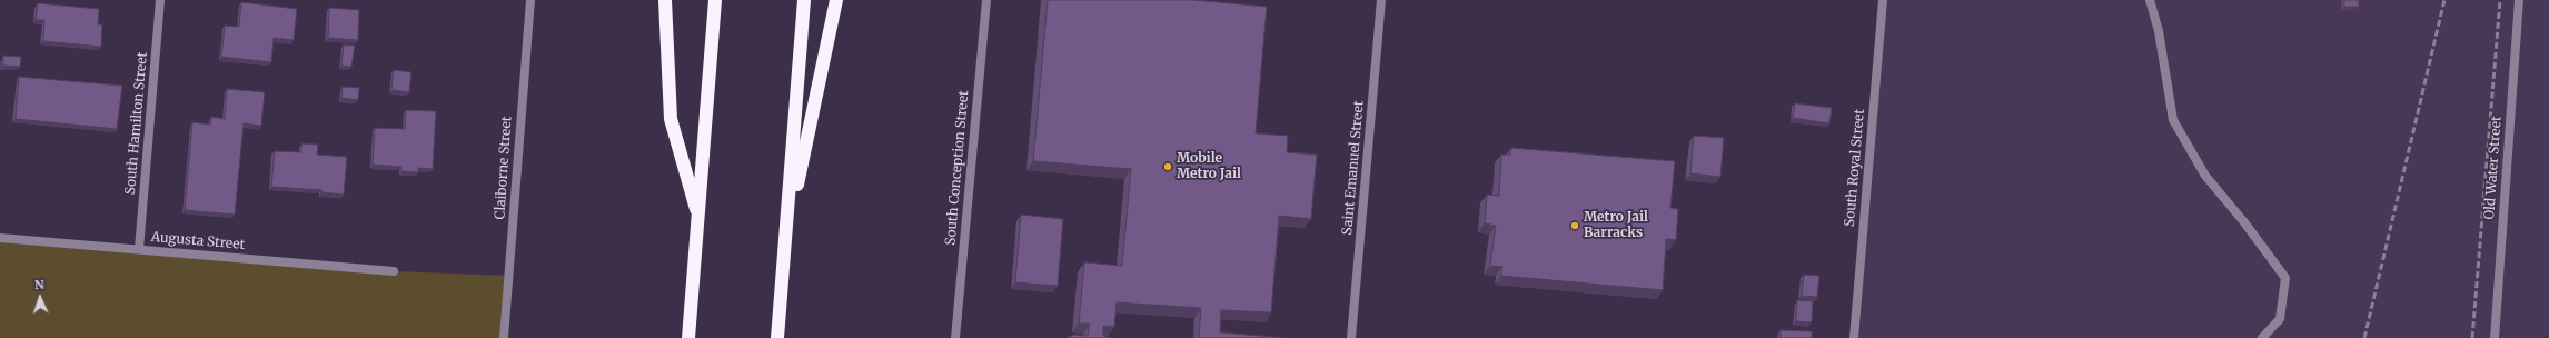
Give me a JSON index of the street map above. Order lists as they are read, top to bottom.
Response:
{
  "streets": {
    "street": [
      "South Hamilton Street",
      "Claiborne Street",
      "South Conception Street",
      "Saint Emanuel Street",
      "South Royal Street",
      "Old Water Street",
      "Augusta Street"
    ]
  },
  "crossings": [
    ["South Hamilton Street", "Augusta Street"]
  ],
  "places": ["Mobile Metro Jail", "Metro Jail Barracks"],
  "north": "top"
}
